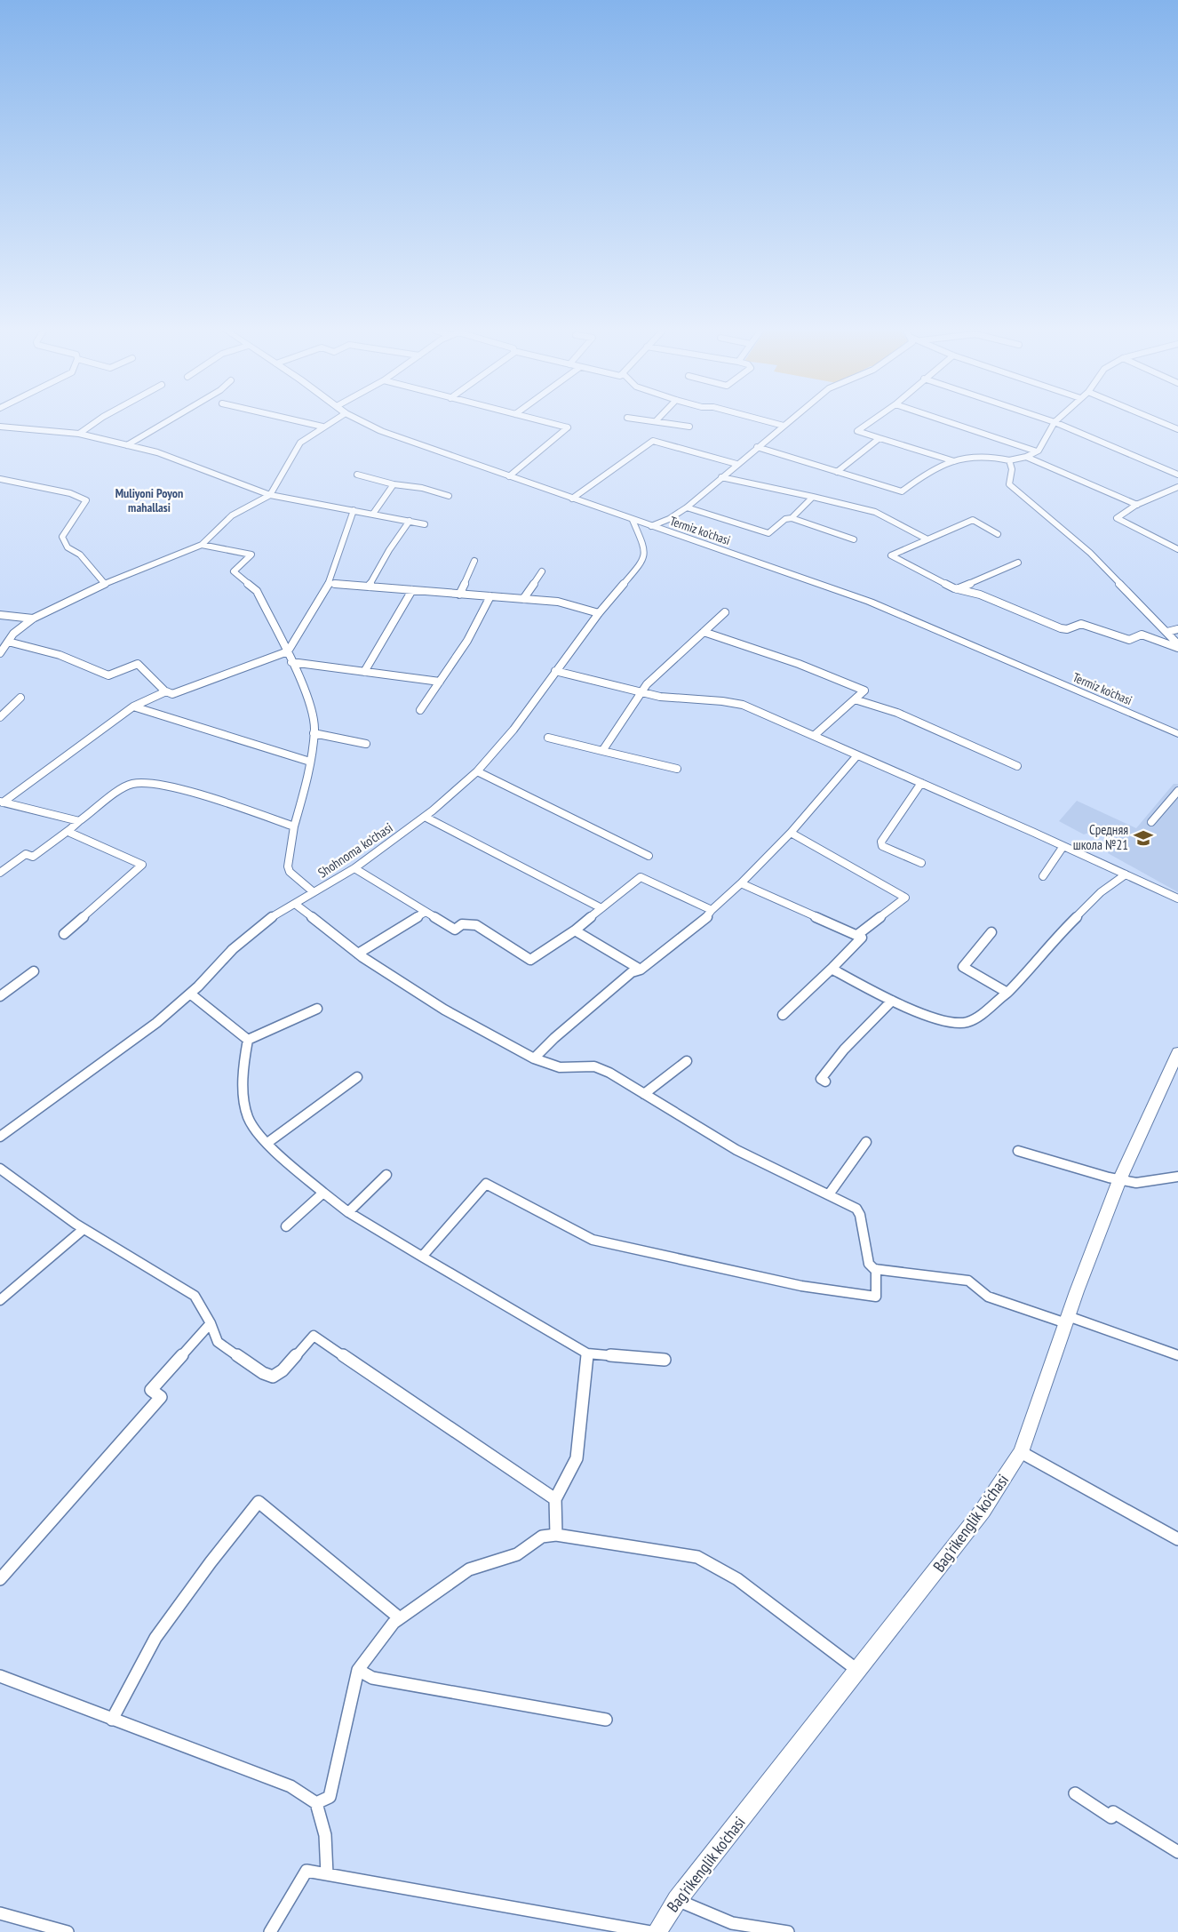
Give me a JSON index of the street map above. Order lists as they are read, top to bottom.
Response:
{
  "streets": {
    "main road": ["Termiz ko'chasi", "Bag'rikenglik ko'chasi"],
    "street": ["Shohnoma ko'chasi"]
  },
  "crossings": [
    ["Termiz ko'chasi", "Shohnoma ko'chasi"]
  ],
  "districts": ["Muliyoni Poyon mahallasi"],
  "places": {
    "school or university": ["Средняя школа №21"]
  }
}
